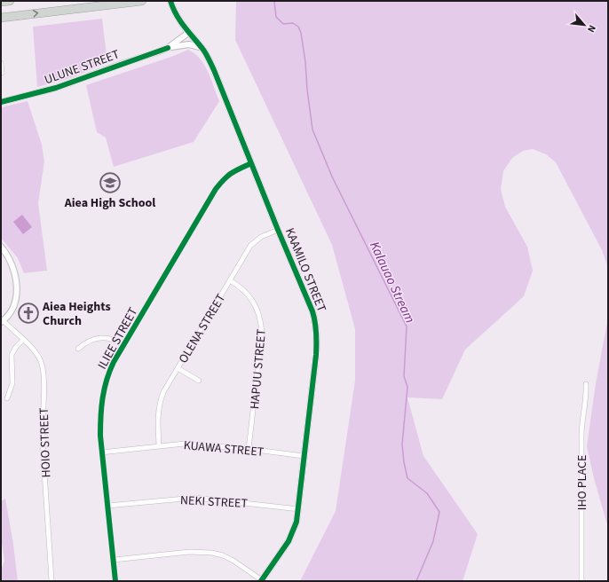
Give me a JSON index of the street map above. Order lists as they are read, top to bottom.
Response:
{
  "streets": {
    "street": [
      "ULUNE STREET",
      "KAAMILO STREET",
      "OLENA STREET",
      "ILIEE STREET",
      "HAPUU STREET",
      "HOIO STREET",
      "KUAWA STREET",
      "IHO PLACE",
      "NEKI STREET"
    ]
  },
  "crossings": [
    ["ULUNE STREET", "KAAMILO STREET"],
    ["KAAMILO STREET", "OLENA STREET"],
    ["KAAMILO STREET", "ILIEE STREET"],
    ["KAAMILO STREET", "KUAWA STREET"],
    ["KAAMILO STREET", "NEKI STREET"],
    ["OLENA STREET", "HAPUU STREET"],
    ["OLENA STREET", "KUAWA STREET"],
    ["ILIEE STREET", "KUAWA STREET"],
    ["ILIEE STREET", "NEKI STREET"],
    ["HAPUU STREET", "KUAWA STREET"]
  ],
  "water": ["Kalauao Stream"],
  "places": {
    "school or university": ["Aiea High School"],
    "church": ["Aiea Heights Church"]
  },
  "north": "bottom right"
}
